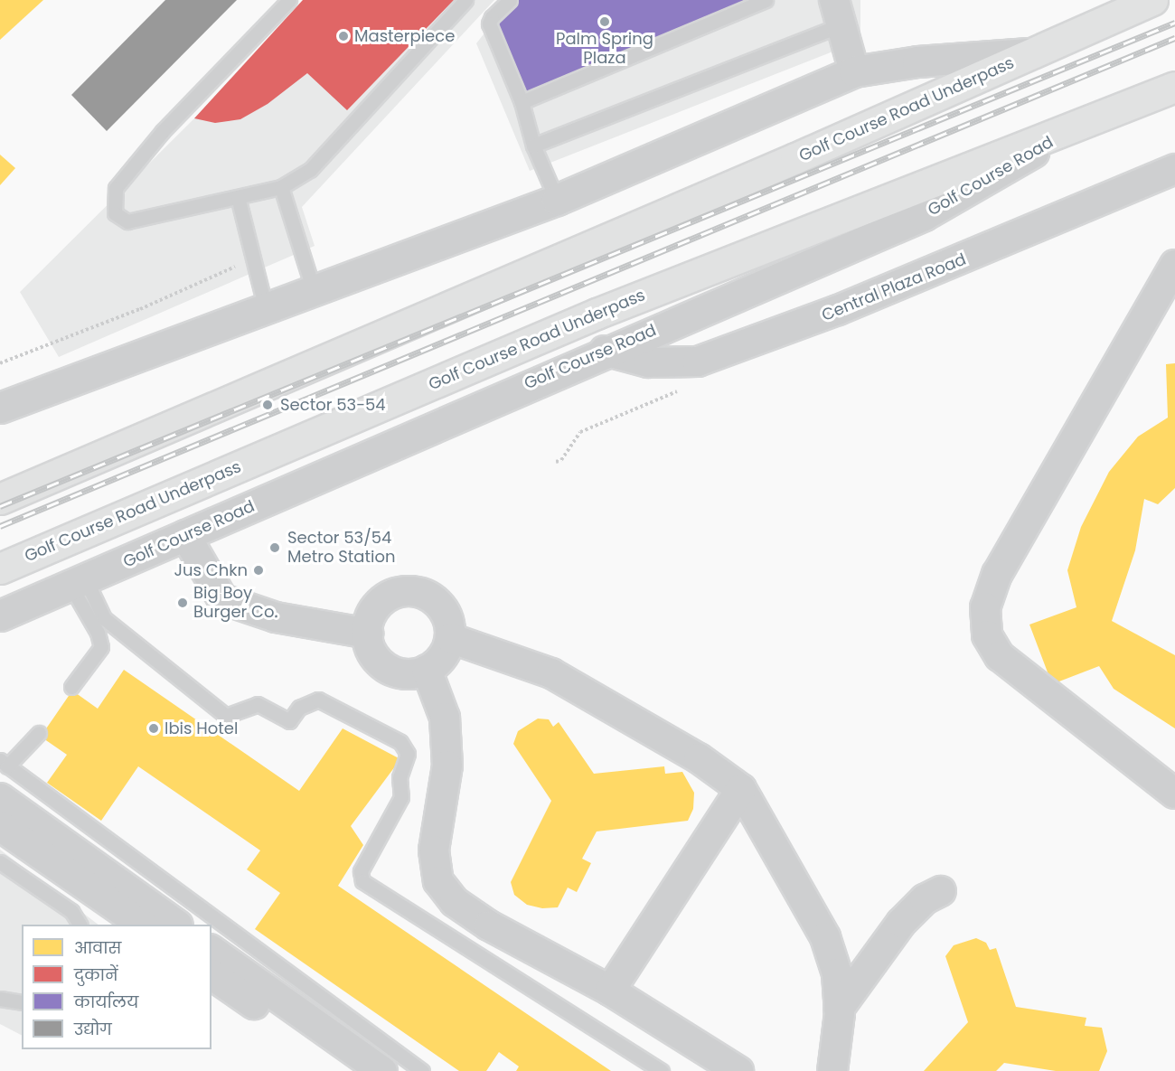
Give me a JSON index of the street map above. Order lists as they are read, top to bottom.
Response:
{
  "streets": {
    "main road": ["Golf Course Road Underpass", "Golf Course Road"],
    "street": ["Central Plaza Road"]
  },
  "crossings": [
    ["Golf Course Road Underpass", "Golf Course Road"],
    ["Golf Course Road", "Central Plaza Road"]
  ],
  "places": [
    "Palm Spring Plaza",
    "Masterpiece",
    "Sector 53-54",
    "Sector 53/54 Metro Station",
    "Jus Chkn",
    "Big Boy Burger Co.",
    "Ibis Hotel"
  ],
  "legend": [
    "आवास",
    "दुकानें",
    "कार्यालय",
    "उद्योग"
  ]
}
